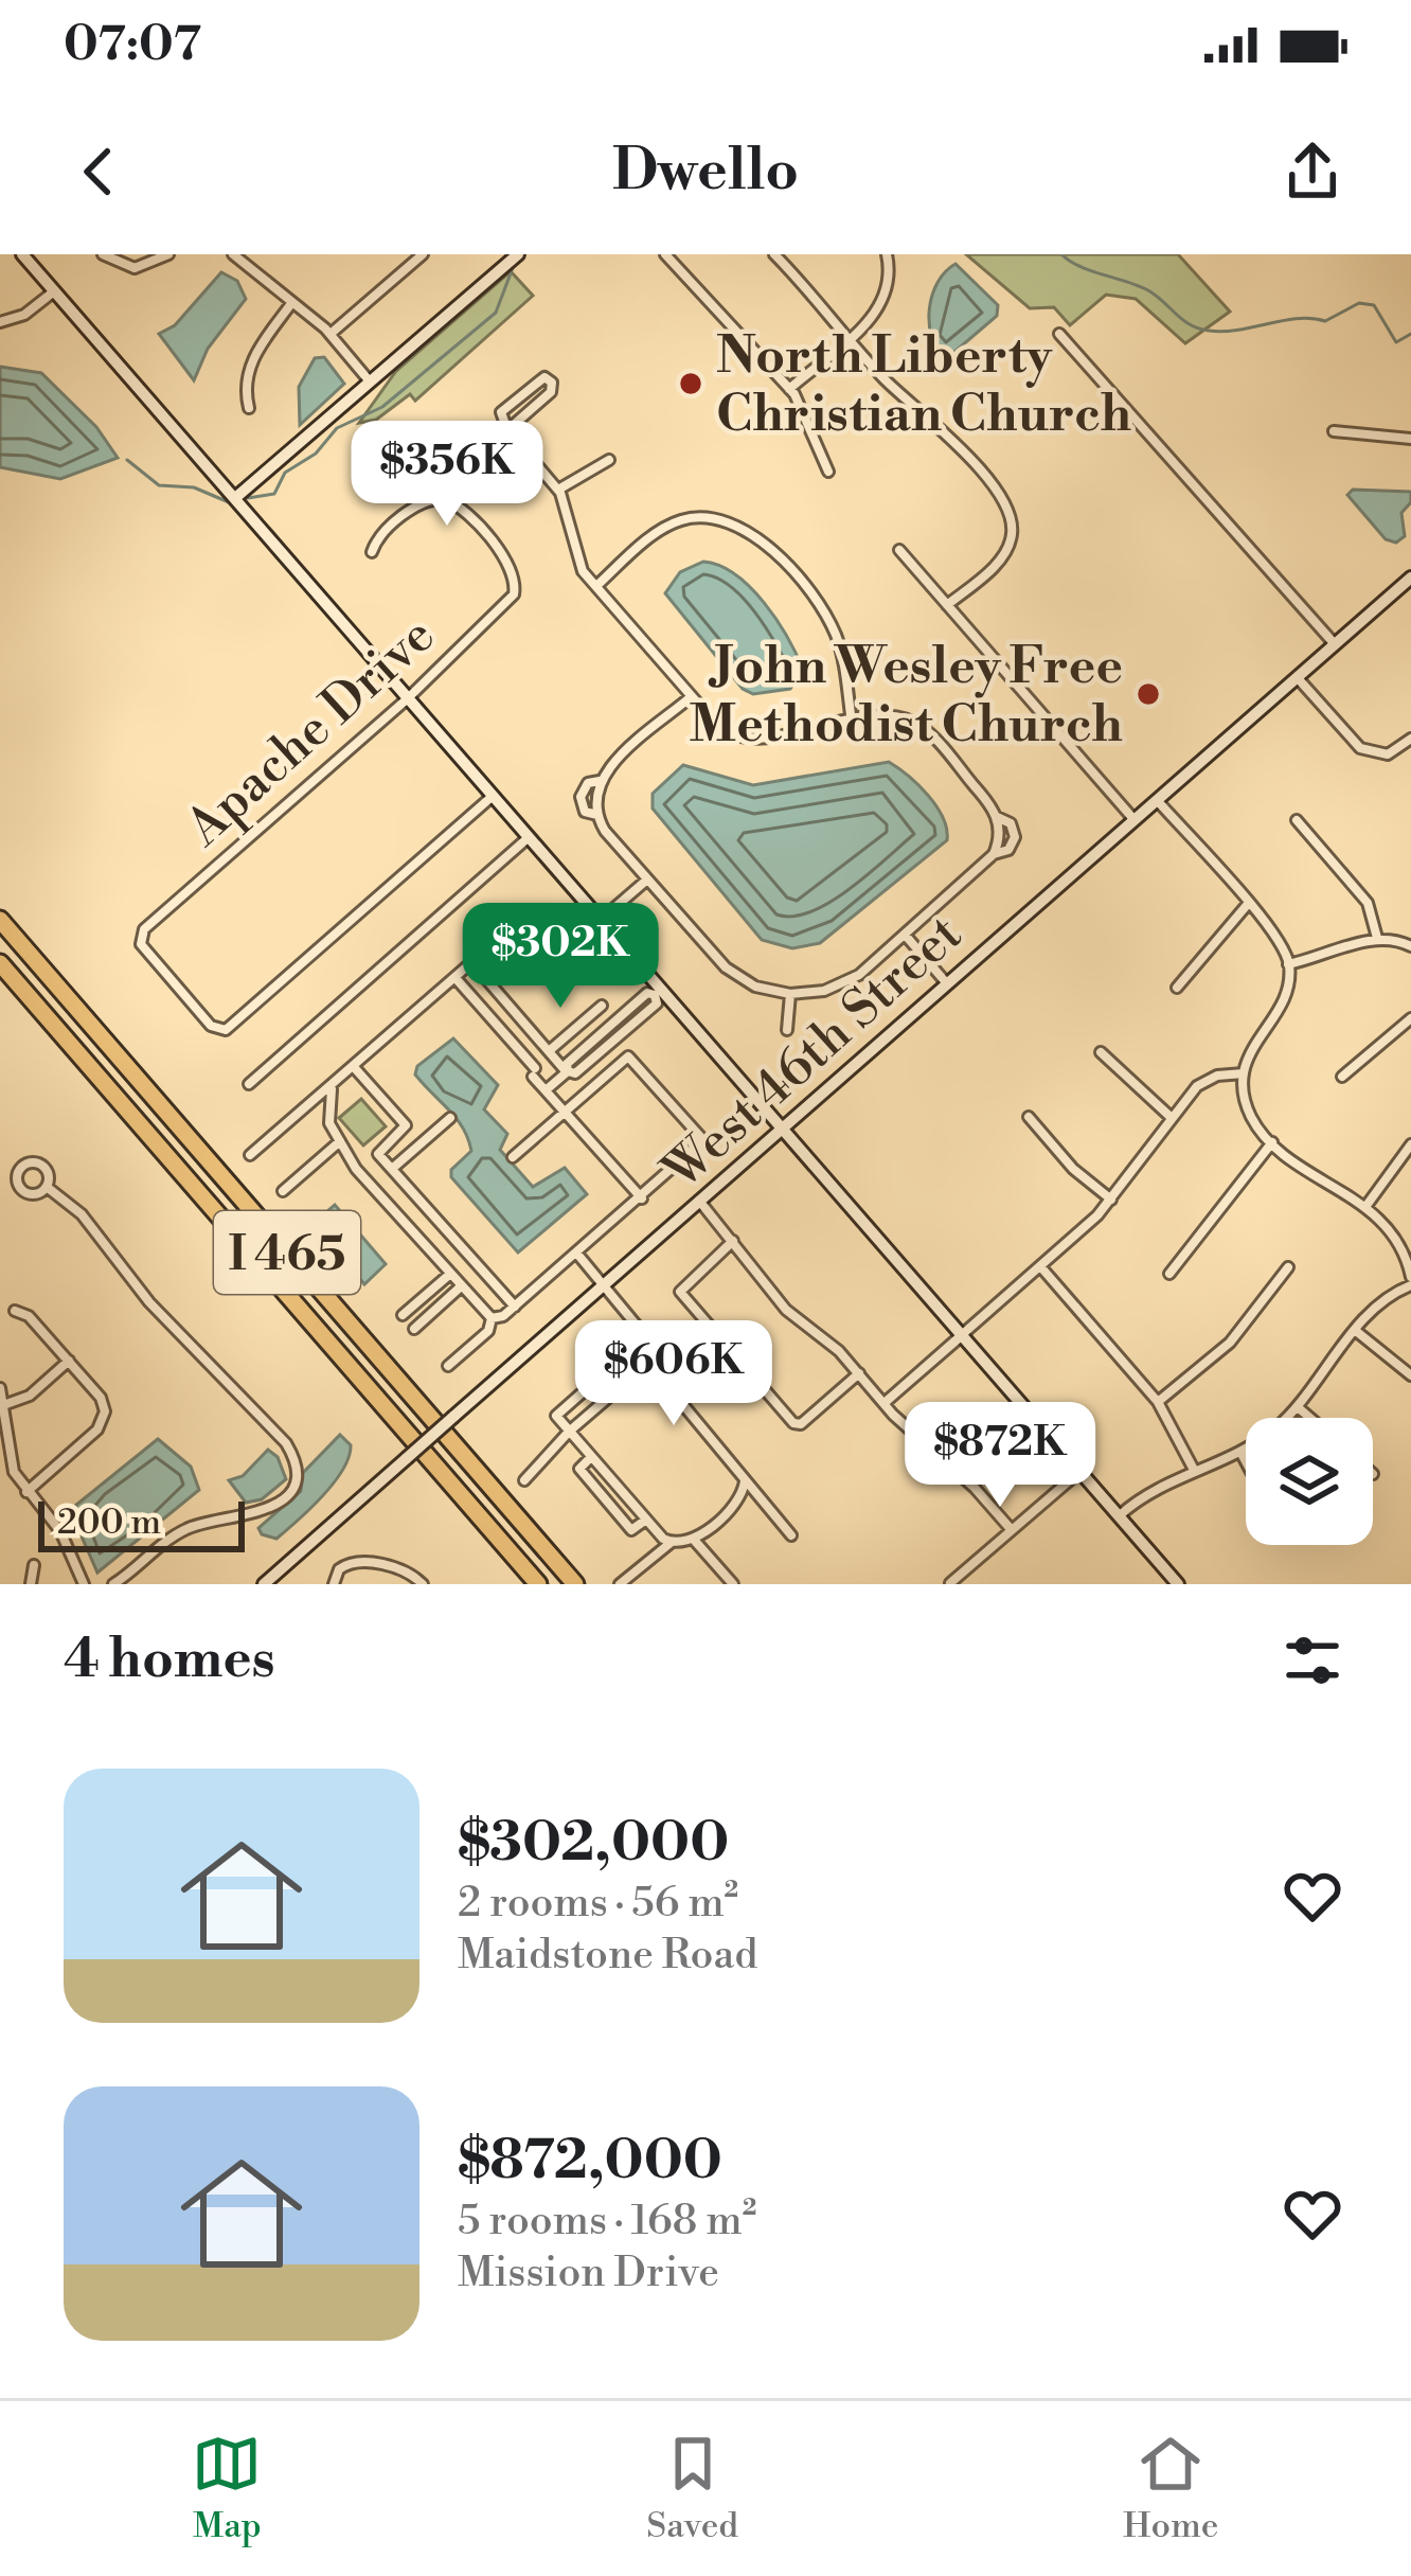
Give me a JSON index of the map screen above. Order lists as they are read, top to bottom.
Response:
{
  "streets": {
    "highway": ["I 465"],
    "street": ["Apache Drive", "West 46th Street"]
  },
  "places": ["North Liberty Christian Church", "John Wesley Free Methodist Church"],
  "scale_bar": "200 m",
  "page": {
    "status": "07:07",
    "header": "Dwello",
    "price": [
      "$356K",
      "$302K",
      "$606K",
      "$872K"
    ],
    "scale": "200 m",
    "heading": "4 homes",
    "list": [
      {
        "name": "$302,000",
        "note": "2 rooms · 56 m² · Maidstone Road"
      },
      {
        "name": "$872,000",
        "note": "5 rooms · 168 m² · Mission Drive"
      }
    ],
    "tabs": ["Map", "Saved", "Home"]
  }
}
